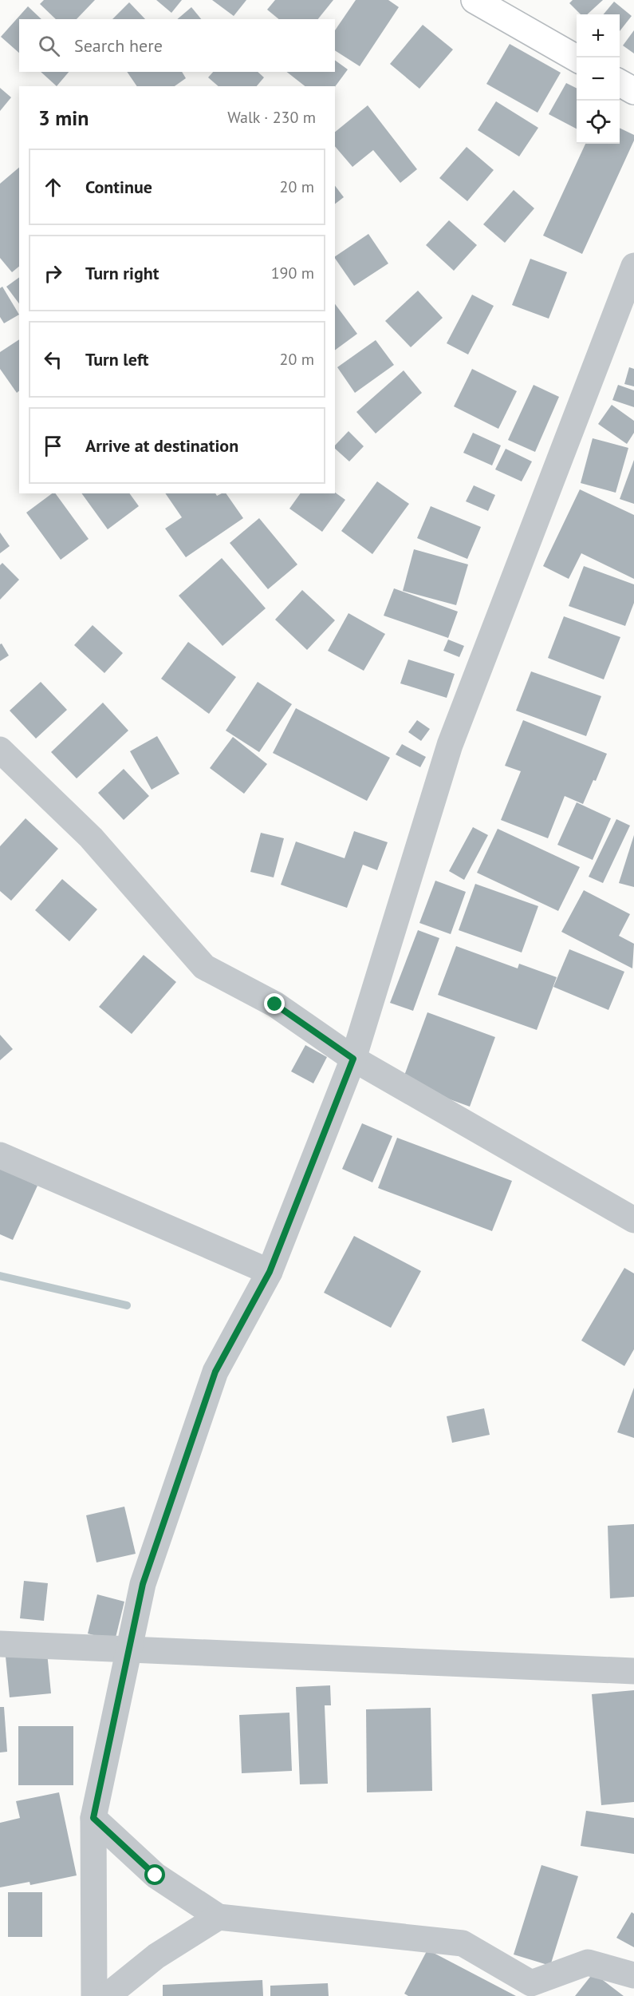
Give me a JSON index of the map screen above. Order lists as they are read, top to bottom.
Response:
{
  "page": {
    "map_buttons": ["+", "−"],
    "search": "Search here",
    "heading": ["3 min", "Walk · 230 m"],
    "list": [
      ["Continue", "20 m"],
      ["Turn right", "190 m"],
      ["Turn left", "20 m"],
      "Arrive at destination"
    ]
  }
}
